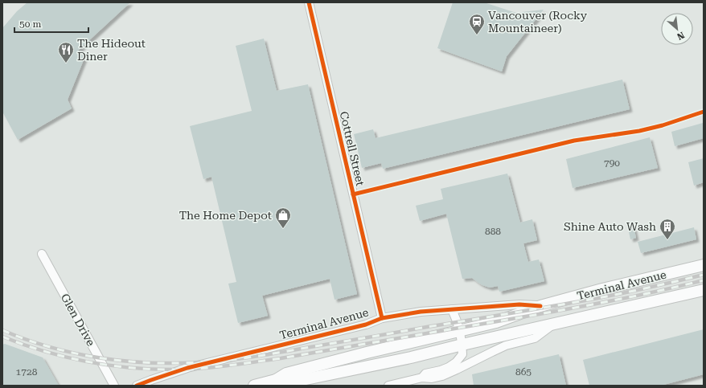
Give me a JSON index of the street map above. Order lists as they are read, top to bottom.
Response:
{
  "streets": {
    "main road": ["Terminal Avenue"],
    "street": ["Cottrell Street", "Glen Drive"]
  },
  "crossings": [
    ["Cottrell Street", "Terminal Avenue"]
  ],
  "places": {
    "station": ["Vancouver (Rocky Mountaineer)"],
    "restaurant": ["The Hideout Diner"],
    "shop": ["The Home Depot"],
    "building": ["Shine Auto Wash"]
  },
  "house_numbers": [
    "790",
    "888",
    "1728",
    "865"
  ],
  "scale_bar": "50 m",
  "north": "bottom right"
}
